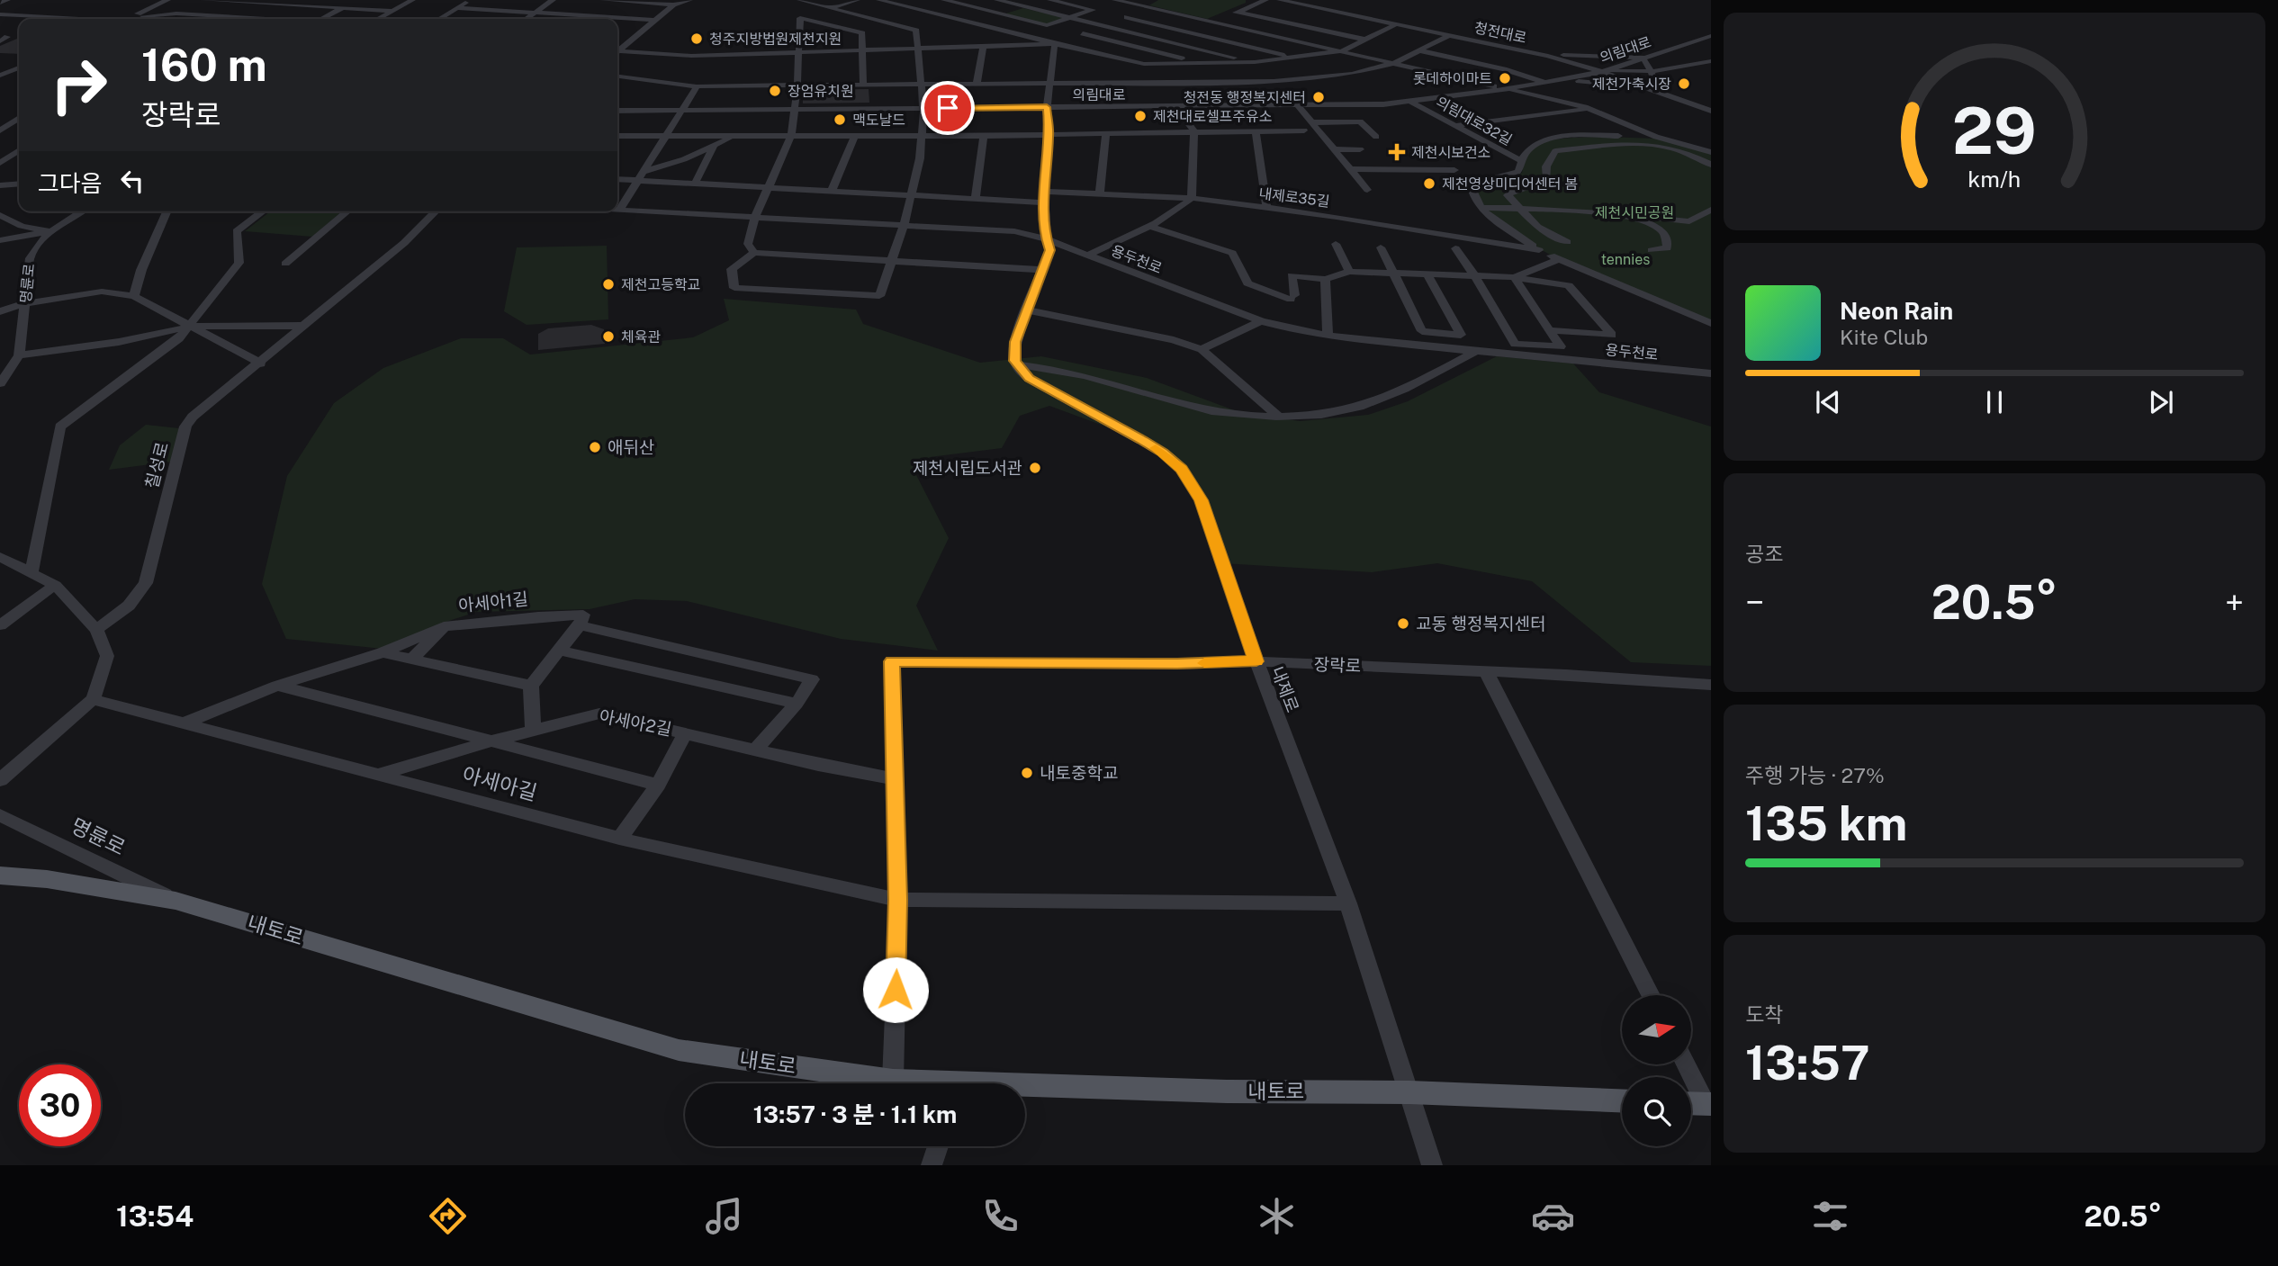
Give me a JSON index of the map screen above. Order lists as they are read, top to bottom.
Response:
{
  "streets": {
    "main road": ["내토로"],
    "street": [
      "청전대로",
      "의림대로",
      "의림대로32길",
      "내제로35길",
      "용두천로",
      "명륜로",
      "칠성로",
      "아세아1길",
      "장락로",
      "내제로",
      "아세아2길",
      "아세아길"
    ]
  },
  "crossings": [
    ["청전대로", "의림대로"],
    ["의림대로", "의림대로32길"],
    ["명륜로", "내토로"],
    ["장락로", "내제로"],
    ["장락로", "아세아2길"],
    ["장락로", "아세아길"],
    ["장락로", "내토로"],
    ["내제로", "아세아길"],
    ["내제로", "내토로"],
    ["아세아2길", "아세아길"]
  ],
  "parks": ["제천시민공원", "tennies"],
  "places": {
    "other": [
      "청주지방법원제천지원",
      "롯데하이마트",
      "제천가축시장",
      "장엄유치원",
      "청전동 행정복지센터",
      "제천대로셀프주유소",
      "맥도날드",
      "제천영상미디어센터 봄",
      "제천고등학교",
      "체육관",
      "애뒤산",
      "제천시립도서관",
      "교동 행정복지센터",
      "내토중학교"
    ],
    "health": ["제천시보건소"]
  },
  "north": "right",
  "page": {
    "turn": ["160 m", "장락로"],
    "then": "그다음",
    "song": ["Neon Rain", "Kite Club"],
    "tile": [
      "공조",
      ["주행 가능 · 27%", "135 km"],
      ["도착", "13:57"]
    ],
    "heat": ["−", "20.5°", "+"],
    "limit": "30",
    "trip": "13:57 · 3 분 · 1.1 km",
    "tabs": ["13:54", "20.5°"],
    "gauge": ["29", "km/h"]
  }
}
